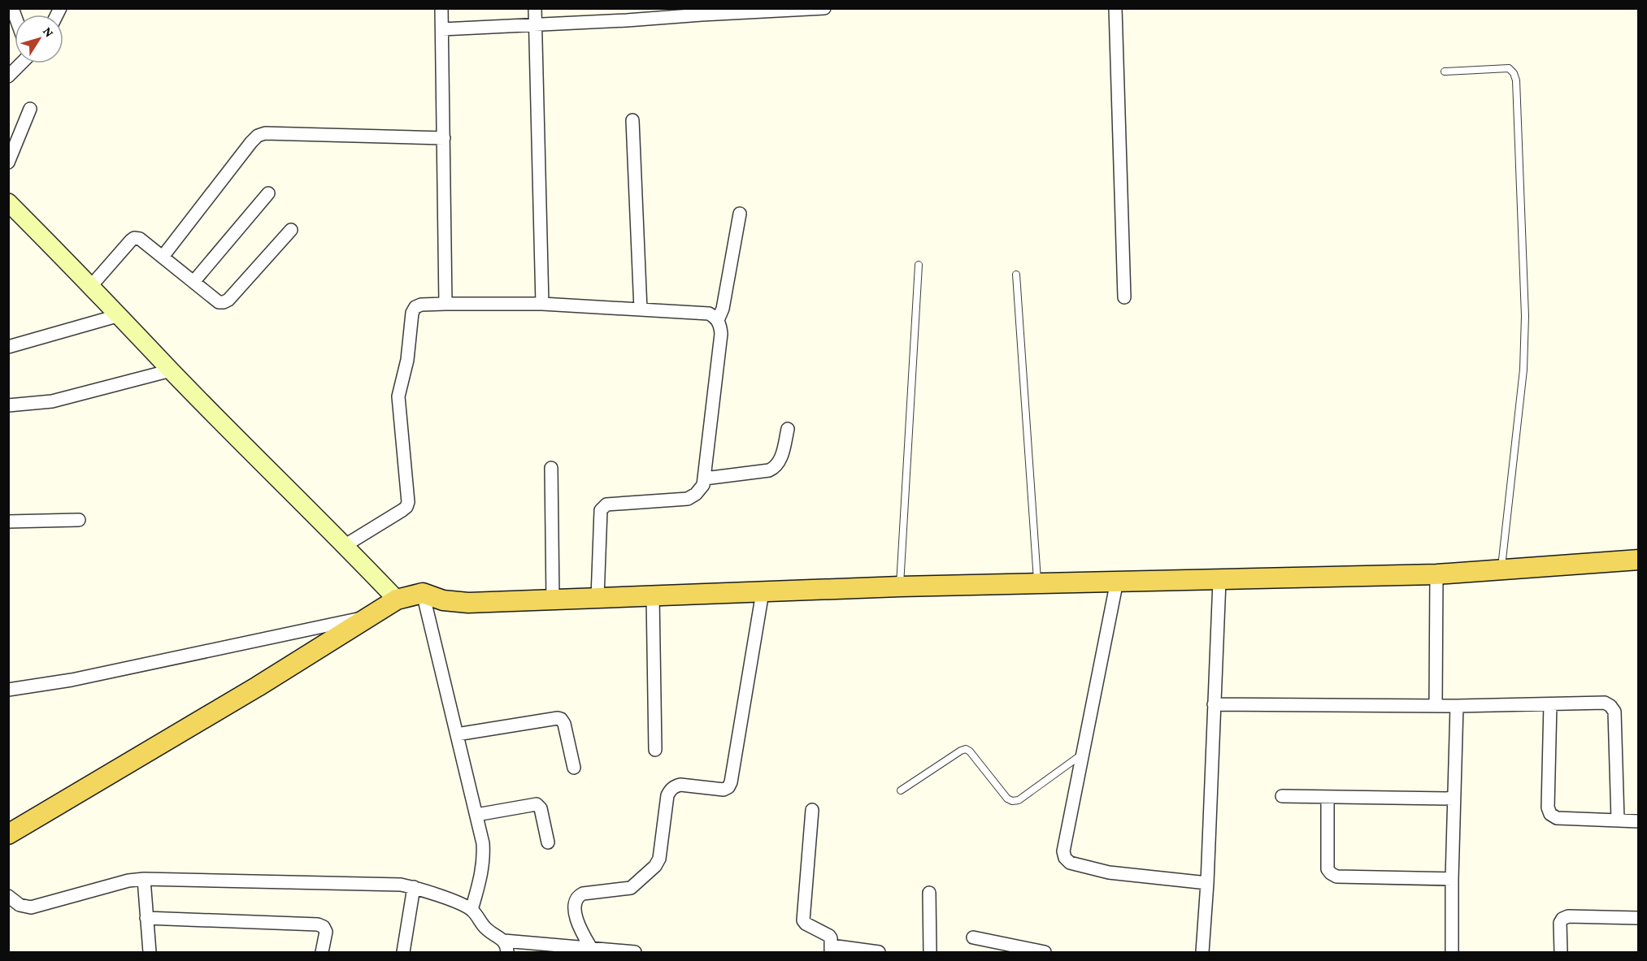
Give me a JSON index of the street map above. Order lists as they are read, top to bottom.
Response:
{
  "north": "top right"
}
